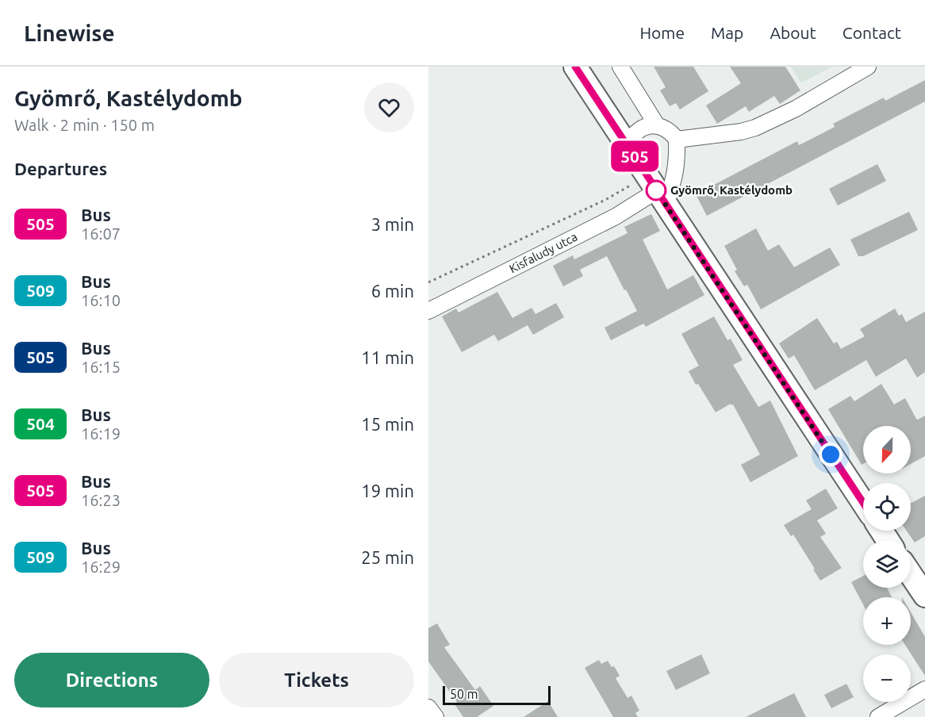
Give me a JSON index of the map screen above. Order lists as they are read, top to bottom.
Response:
{
  "streets": {
    "street": ["Kisfaludy utca"]
  },
  "places": ["Gyömrő, Kastélydomb"],
  "lines": ["bus line 505"],
  "scale_bar": "50 m",
  "north": "bottom",
  "page": {
    "header": "Linewise",
    "nav": [
      "Home",
      "Map",
      "About",
      "Contact"
    ],
    "heading": [
      ["Gyömrő, Kastélydomb", "Walk · 2 min · 150 m"],
      "Departures"
    ],
    "on_map": "505",
    "list": [
      {
        "mark": "505",
        "name": "Bus",
        "note": "16:07",
        "value": "3 min"
      },
      {
        "mark": "509",
        "name": "Bus",
        "note": "16:10",
        "value": "6 min"
      },
      {
        "mark": "505",
        "name": "Bus",
        "note": "16:15",
        "value": "11 min"
      },
      {
        "mark": "504",
        "name": "Bus",
        "note": "16:19",
        "value": "15 min"
      },
      {
        "mark": "505",
        "name": "Bus",
        "note": "16:23",
        "value": "19 min"
      },
      {
        "mark": "509",
        "name": "Bus",
        "note": "16:29",
        "value": "25 min"
      }
    ],
    "map_buttons": ["+", "−"],
    "buttons": ["Directions", "Tickets"],
    "scale": "50 m"
  }
}
